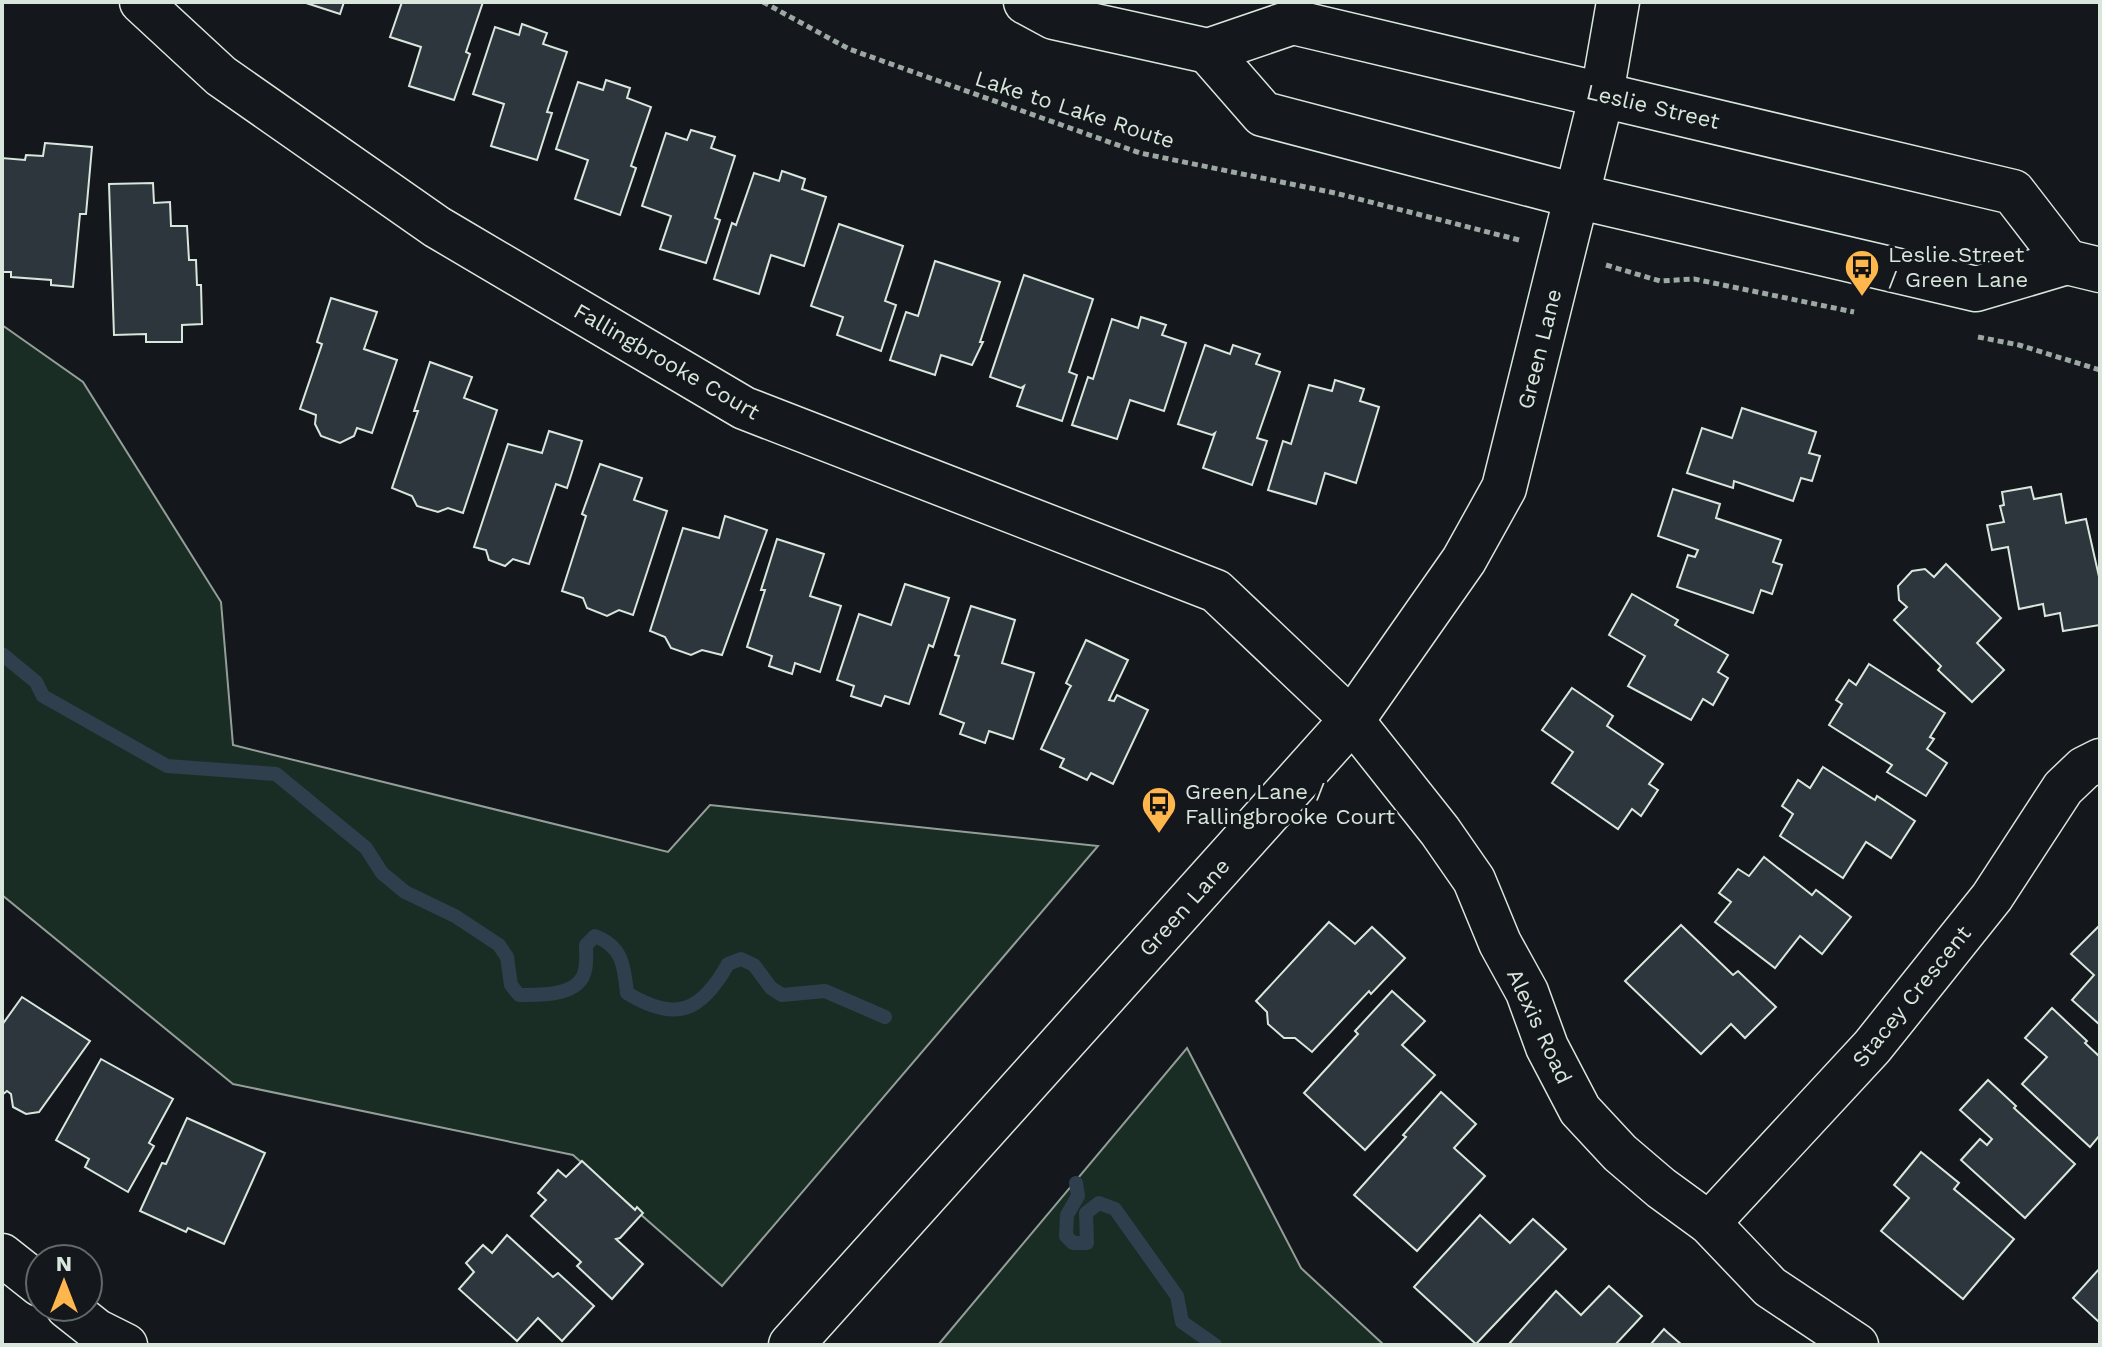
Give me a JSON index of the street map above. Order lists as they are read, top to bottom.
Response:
{
  "streets": {
    "main road": ["Leslie Street", "Green Lane"],
    "street": ["Fallingbrooke Court", "Stacey Crescent", "Alexis Road"],
    "path": ["Lake to Lake Route"]
  },
  "crossings": [
    ["Leslie Street", "Green Lane"],
    ["Green Lane", "Fallingbrooke Court"],
    ["Green Lane", "Alexis Road"],
    ["Fallingbrooke Court", "Alexis Road"],
    ["Stacey Crescent", "Alexis Road"]
  ],
  "places": {
    "bus stop": ["Leslie Street / Green Lane", "Green Lane / Fallingbrooke Court"]
  },
  "north": "top"
}
